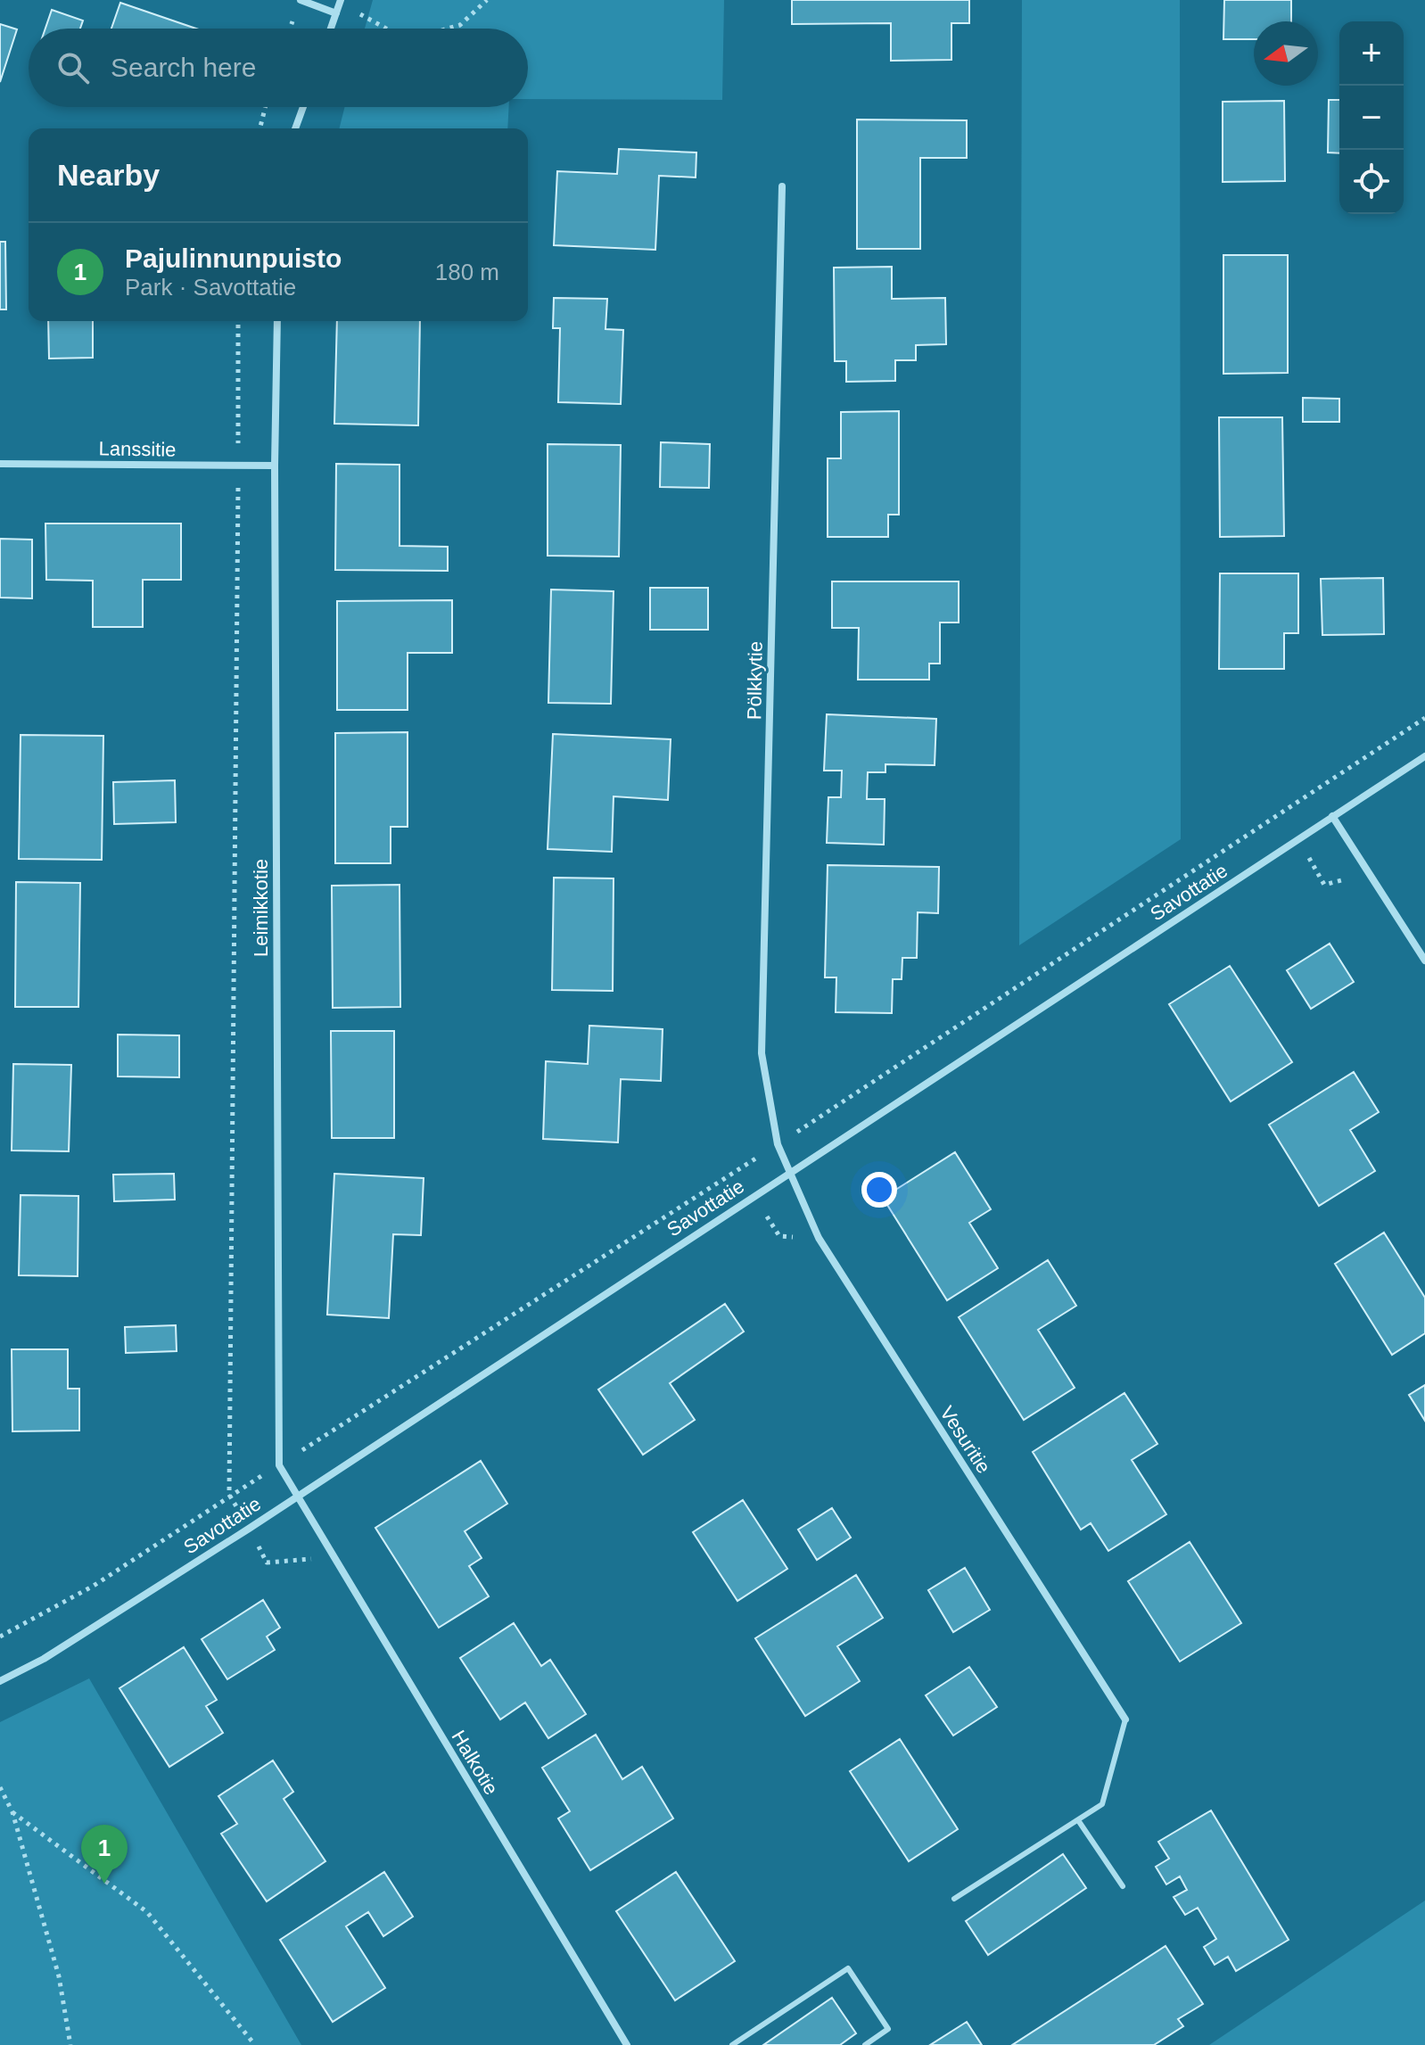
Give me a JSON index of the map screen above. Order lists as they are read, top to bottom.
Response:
{
  "streets": {
    "street": [
      "Lanssitie",
      "Pölkkytie",
      "Savottatie",
      "Leimikkotie",
      "Vesuritie",
      "Halkotie"
    ]
  },
  "crossings": [
    ["Lanssitie", "Leimikkotie"],
    ["Pölkkytie", "Savottatie"],
    ["Pölkkytie", "Vesuritie"],
    ["Savottatie", "Leimikkotie"],
    ["Savottatie", "Vesuritie"],
    ["Savottatie", "Halkotie"],
    ["Leimikkotie", "Halkotie"]
  ],
  "north": "left",
  "page": {
    "map_buttons": ["+", "−"],
    "search": "Search here",
    "heading": "Nearby",
    "list": [
      {
        "mark": "1",
        "name": "Pajulinnunpuisto",
        "note": "Park · Savottatie",
        "value": "180 m"
      }
    ],
    "pins": "1"
  }
}
